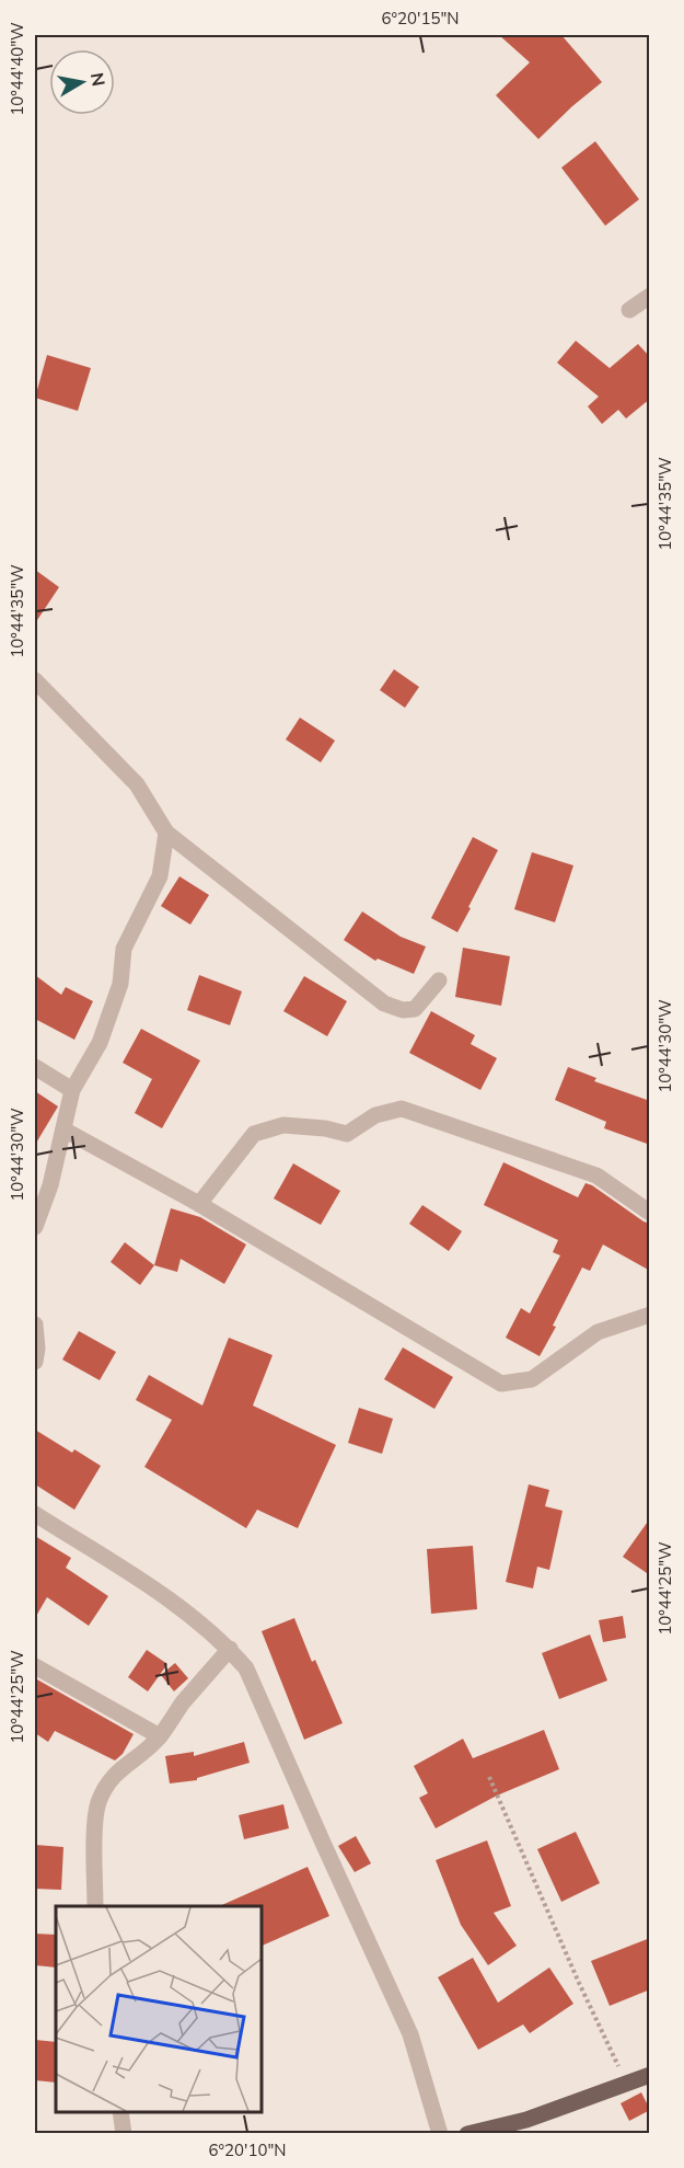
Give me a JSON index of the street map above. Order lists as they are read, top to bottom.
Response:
{
  "north": "right",
  "coordinates": [
    "6°20'15\"N",
    "10°44'40\"W",
    "10°44'35\"W",
    "10°44'30\"W",
    "10°44'25\"W",
    "6°20'10\"N"
  ]
}
